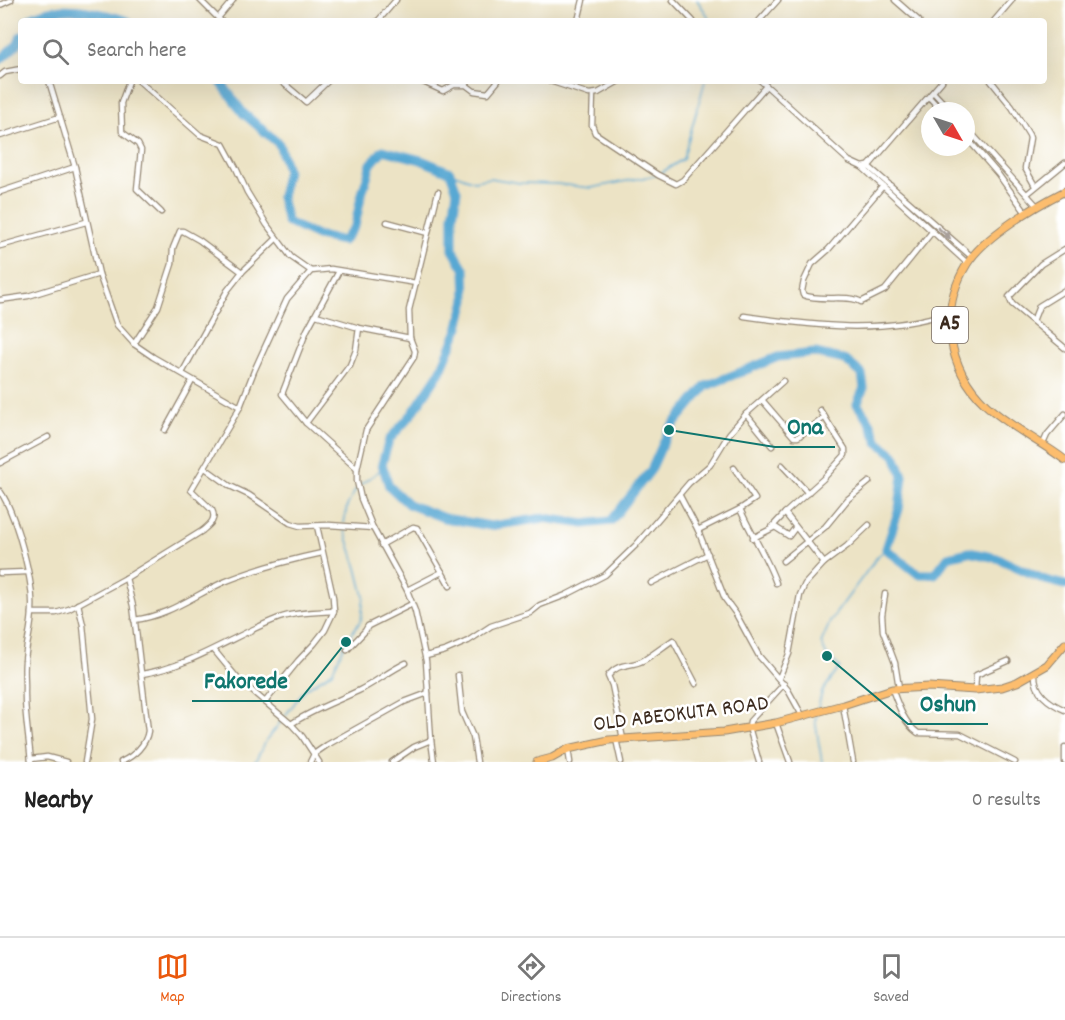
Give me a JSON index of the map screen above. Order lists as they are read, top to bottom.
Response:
{
  "streets": {
    "highway": ["A5", "OLD ABEOKUTA ROAD"]
  },
  "places": ["Ona", "Fakorede", "Oshun"],
  "north": "bottom right",
  "page": {
    "search": "Search here",
    "heading": ["Nearby", "0 results"],
    "nav": ["Map", "Directions", "Saved"]
  }
}
